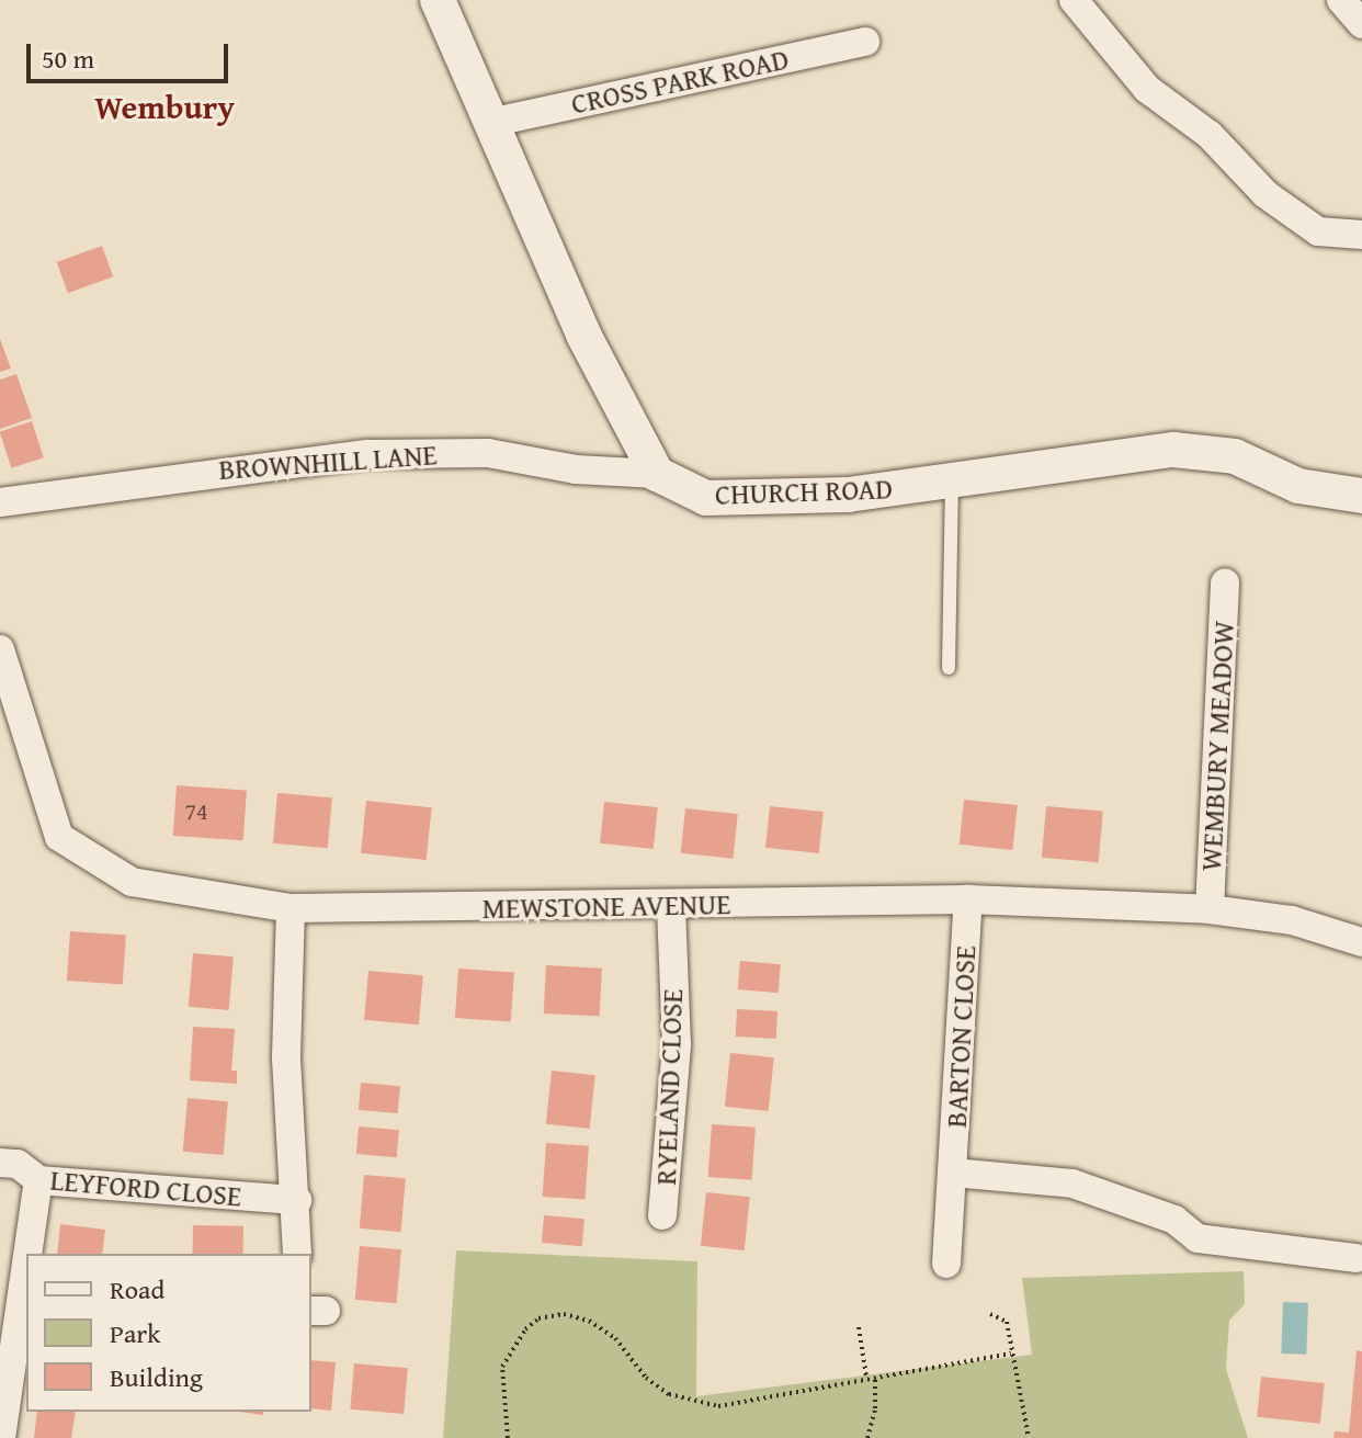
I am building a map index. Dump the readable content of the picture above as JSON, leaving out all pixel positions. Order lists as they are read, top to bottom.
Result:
{
  "streets": {
    "street": [
      "CROSS PARK ROAD",
      "BROWNHILL LANE",
      "CHURCH ROAD",
      "WEMBURY MEADOW",
      "MEWSTONE AVENUE",
      "BARTON CLOSE",
      "RYELAND CLOSE",
      "LEYFORD CLOSE"
    ]
  },
  "crossings": [
    ["BROWNHILL LANE", "CHURCH ROAD"],
    ["WEMBURY MEADOW", "MEWSTONE AVENUE"],
    ["MEWSTONE AVENUE", "BARTON CLOSE"],
    ["MEWSTONE AVENUE", "RYELAND CLOSE"]
  ],
  "districts": ["Wembury"],
  "house_numbers": ["74"],
  "legend": ["Road", "Park", "Building"],
  "scale_bar": "50 m"
}
